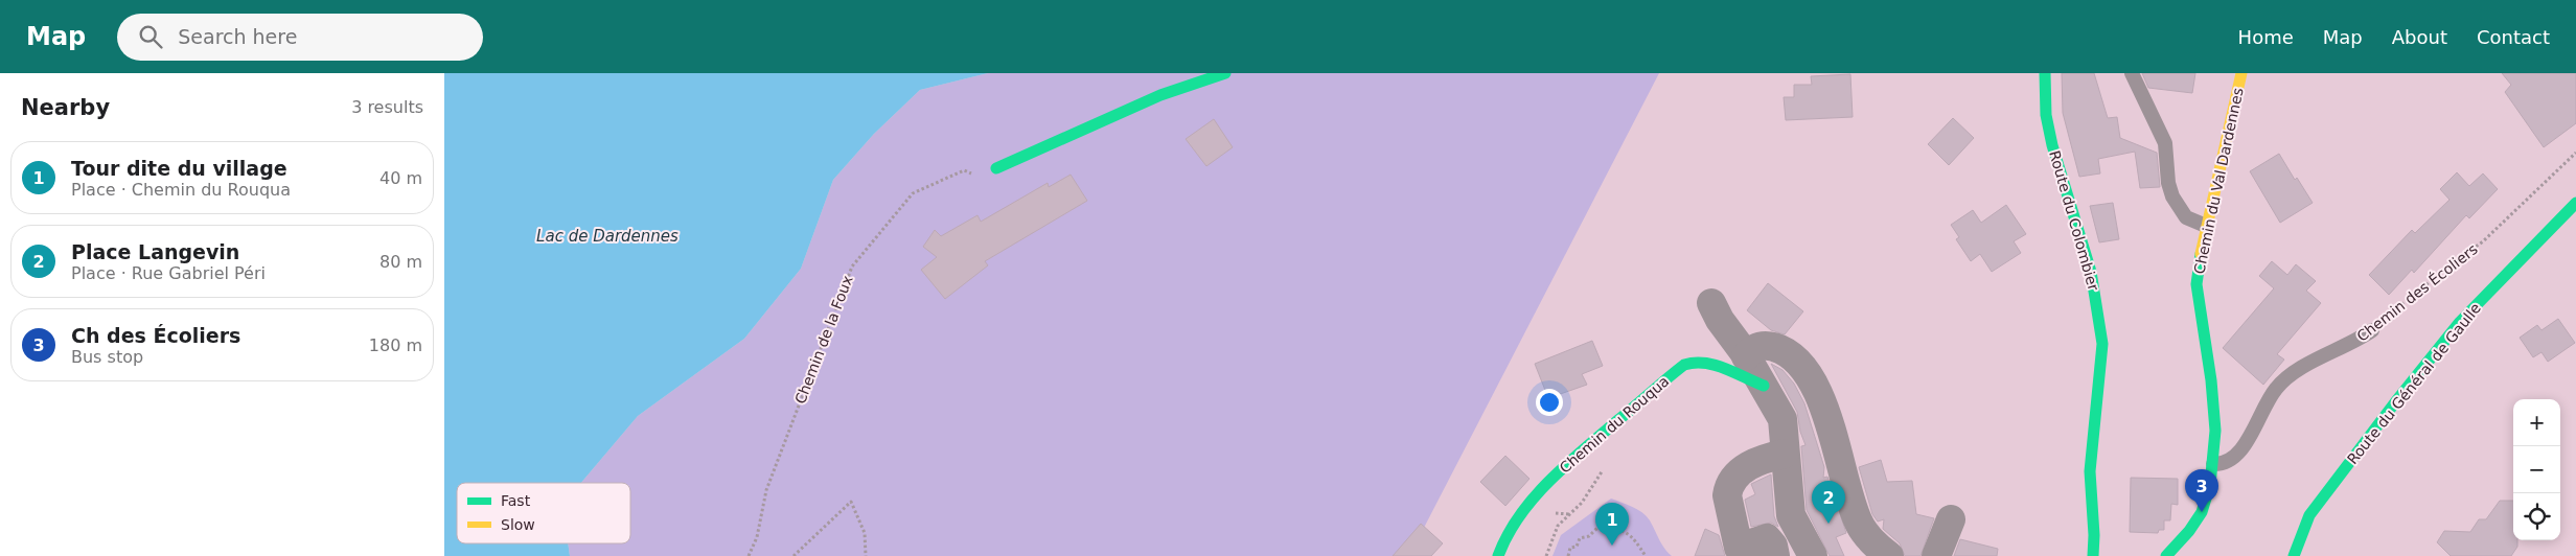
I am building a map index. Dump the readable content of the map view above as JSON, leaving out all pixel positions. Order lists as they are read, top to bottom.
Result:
{
  "streets": {
    "street": [
      "Chemin du Val Dardennes",
      "Route du Colombier",
      "Route du Général de Gaulle",
      "Chemin du Rouqua"
    ],
    "lane": ["Chemin des Écoliers"],
    "path": ["Chemin de la Foux"]
  },
  "crossings": [
    ["Chemin du Val Dardennes", "Chemin des Écoliers"]
  ],
  "water": ["Lac de Dardennes"],
  "legend": ["Fast", "Slow"],
  "page": {
    "header": "Map",
    "search": "Search here",
    "nav": [
      "Home",
      "Map",
      "About",
      "Contact"
    ],
    "heading": ["Nearby", "3 results"],
    "list": [
      {
        "mark": "1",
        "name": "Tour dite du village",
        "note": "Place · Chemin du Rouqua",
        "value": "40 m"
      },
      {
        "mark": "2",
        "name": "Place Langevin",
        "note": "Place · Rue Gabriel Péri",
        "value": "80 m"
      },
      {
        "mark": "3",
        "name": "Ch des Écoliers",
        "note": "Bus stop",
        "value": "180 m"
      }
    ],
    "map_buttons": ["+", "−"],
    "pins": ["3", "2", "1"]
  }
}
